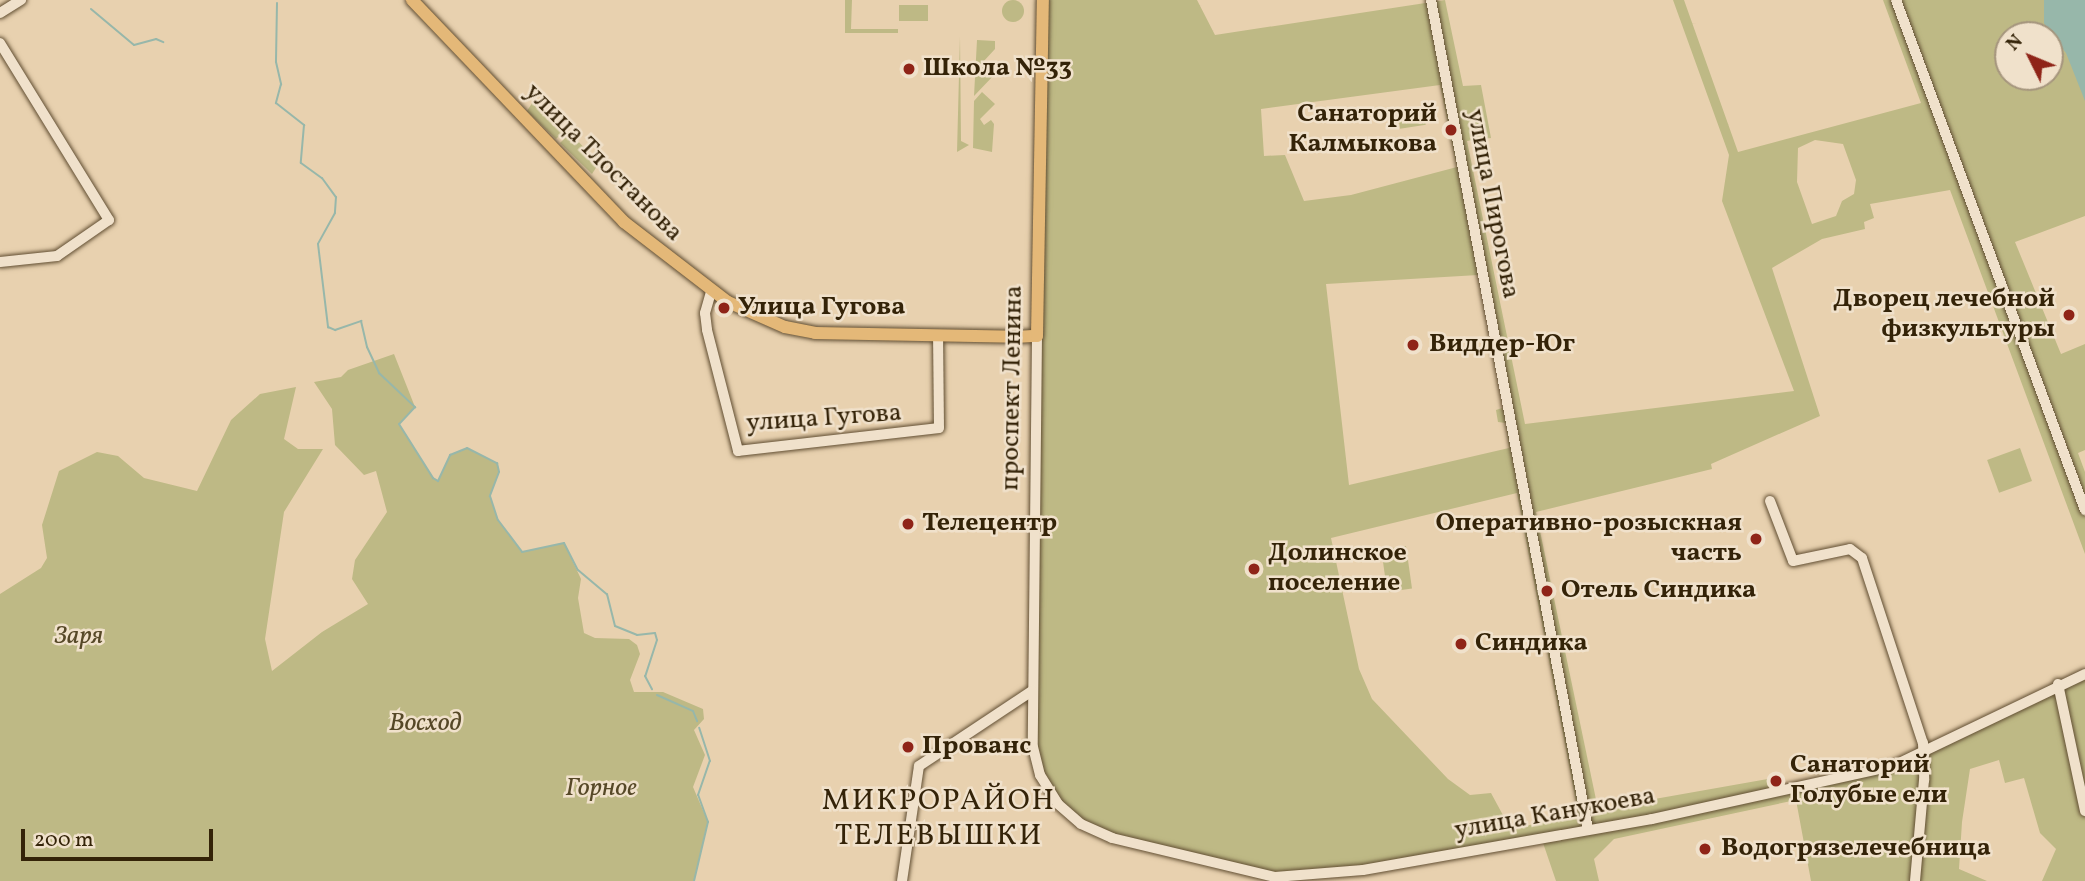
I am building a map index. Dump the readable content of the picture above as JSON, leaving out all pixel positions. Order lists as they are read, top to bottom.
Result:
{
  "streets": {
    "main road": ["улица Тлостанова", "проспект Ленина"],
    "street": ["улица Пирогова", "улица Гугова", "улица Канукоева"]
  },
  "crossings": [
    ["улица Тлостанова", "проспект Ленина"],
    ["улица Тлостанова", "улица Гугова"],
    ["улица Пирогова", "улица Канукоева"],
    ["проспект Ленина", "улица Канукоева"]
  ],
  "districts": ["МИКРОРАЙОН ТЕЛЕВЫШКИ"],
  "parks": ["Заря", "Восход", "Горное"],
  "places": [
    "Школа №33",
    "Санаторий Калмыкова",
    "Улица Гугова",
    "Дворец лечебной физкультуры",
    "Виддер-Юг",
    "Телецентр",
    "Оперативно-розыскная часть",
    "Долинское поселение",
    "Отель Синдика",
    "Синдика",
    "Прованс",
    "Санаторий Голубые ели",
    "Водогрязелечебница"
  ],
  "scale_bar": "200 m",
  "north": "top left"
}
